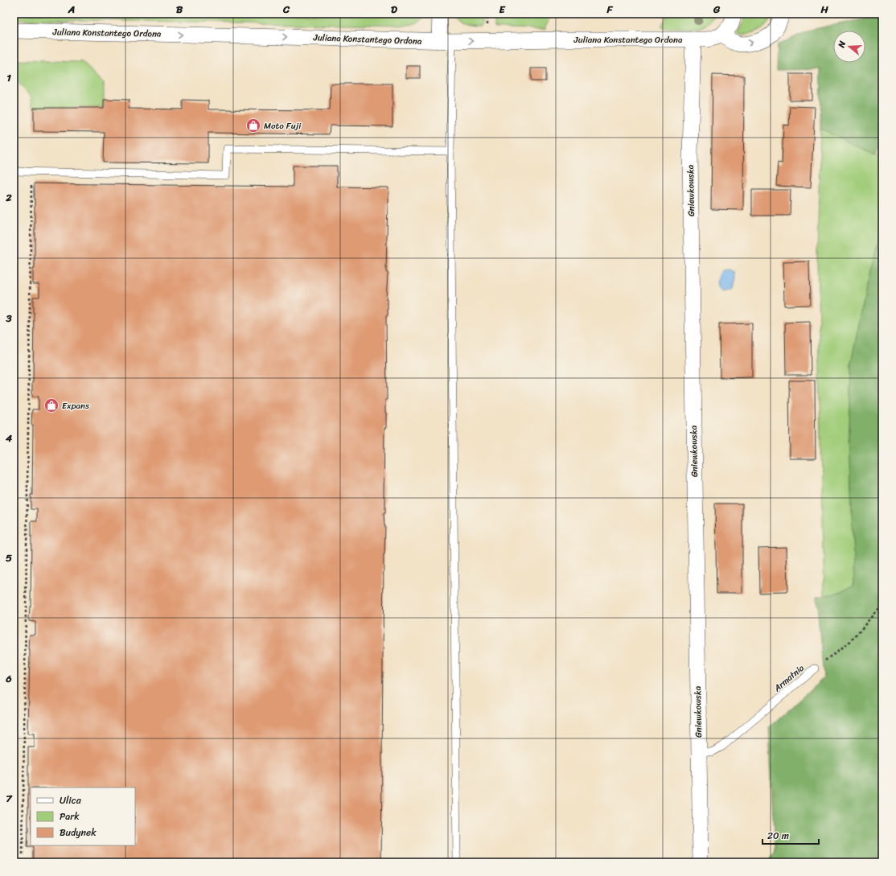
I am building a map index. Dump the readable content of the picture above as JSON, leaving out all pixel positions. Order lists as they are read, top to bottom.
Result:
{
  "streets": {
    "street": ["Juliana Konstantego Ordona", "Gniewkowska"],
    "lane": ["Armatnia"]
  },
  "crossings": [
    ["Juliana Konstantego Ordona", "Gniewkowska"],
    ["Gniewkowska", "Armatnia"]
  ],
  "one_way": ["Juliana Konstantego Ordona"],
  "places": {
    "shop": ["Moto Fuji", "Expans"]
  },
  "legend": ["Ulica", "Park", "Budynek"],
  "scale_bar": "20 m",
  "north": "left",
  "grid": {
    "columns": [
      "A",
      "B",
      "C",
      "D",
      "E",
      "F",
      "G",
      "H"
    ],
    "rows": [
      "1",
      "2",
      "3",
      "4",
      "5",
      "6",
      "7"
    ]
  }
}
